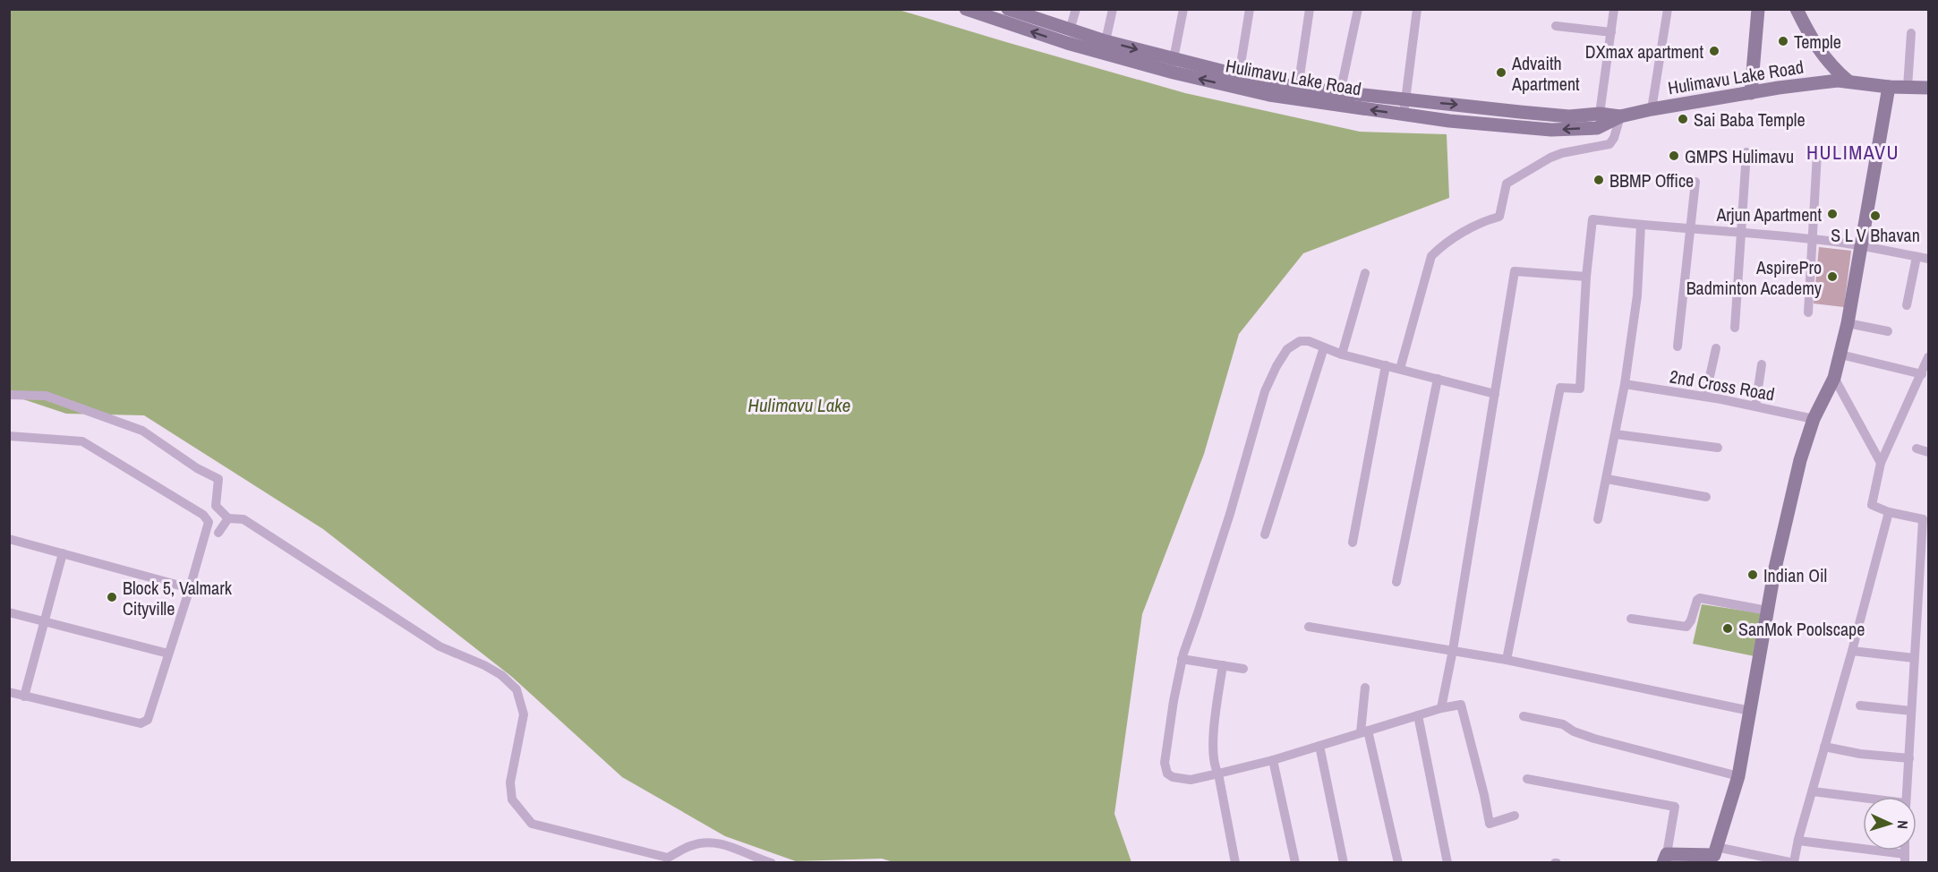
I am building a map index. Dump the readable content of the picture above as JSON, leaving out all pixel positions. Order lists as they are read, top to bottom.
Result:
{
  "streets": {
    "main road": ["Hulimavu Lake Road"],
    "street": ["2nd Cross Road"]
  },
  "districts": ["HULIMAVU"],
  "water": ["Hulimavu Lake"],
  "places": [
    "Temple",
    "DXmax apartment",
    "Advaith Apartment",
    "Sai Baba Temple",
    "GMPS Hulimavu",
    "BBMP Office",
    "Arjun Apartment",
    "S L V Bhavan",
    "AspirePro Badminton Academy",
    "Indian Oil",
    "Block 5, Valmark Cityville",
    "SanMok Poolscape"
  ],
  "north": "right"
}
